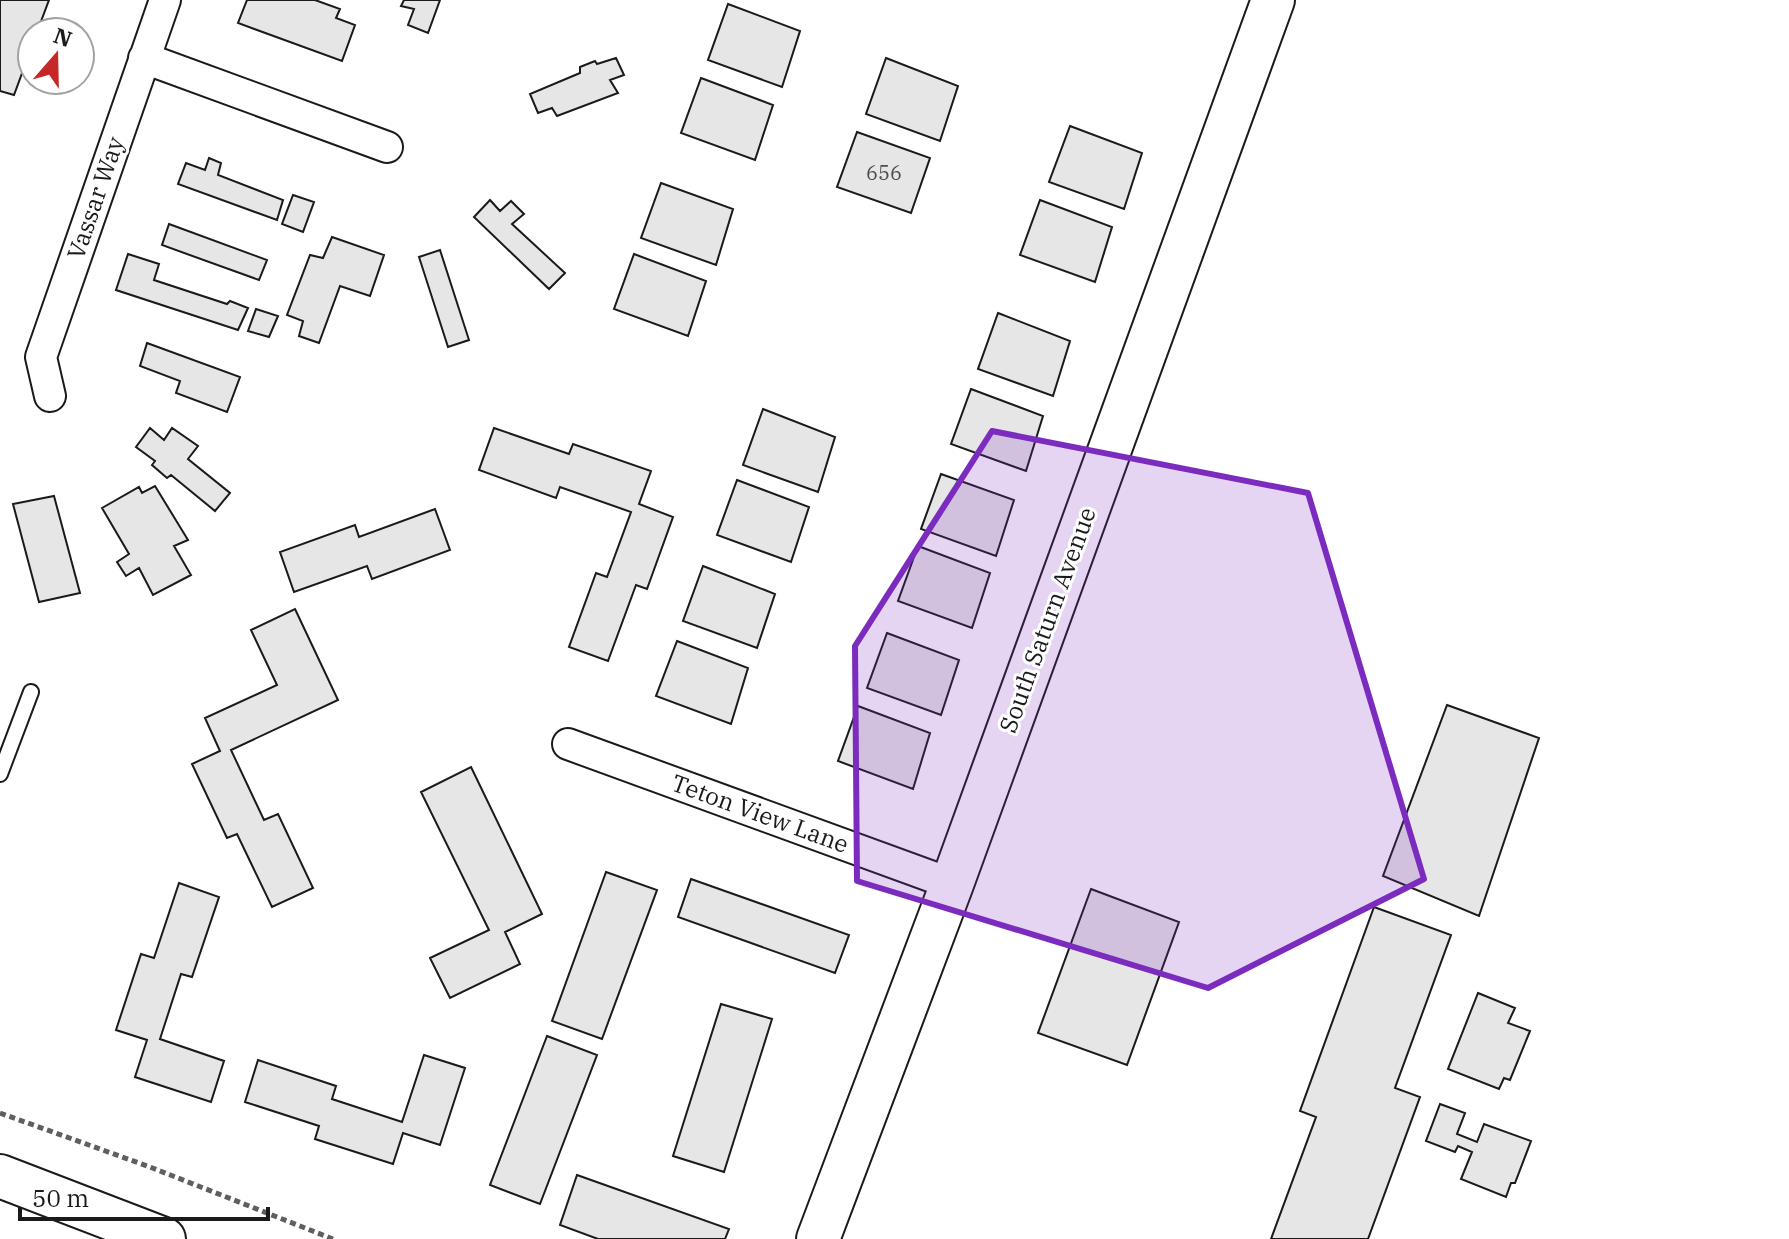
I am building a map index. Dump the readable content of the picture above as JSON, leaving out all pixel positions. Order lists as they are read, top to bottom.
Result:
{
  "streets": {
    "street": ["Vassar Way", "South Saturn Avenue", "Teton View Lane"]
  },
  "crossings": [
    ["South Saturn Avenue", "Teton View Lane"]
  ],
  "house_numbers": ["656"],
  "scale_bar": "50 m",
  "north": "top"
}
